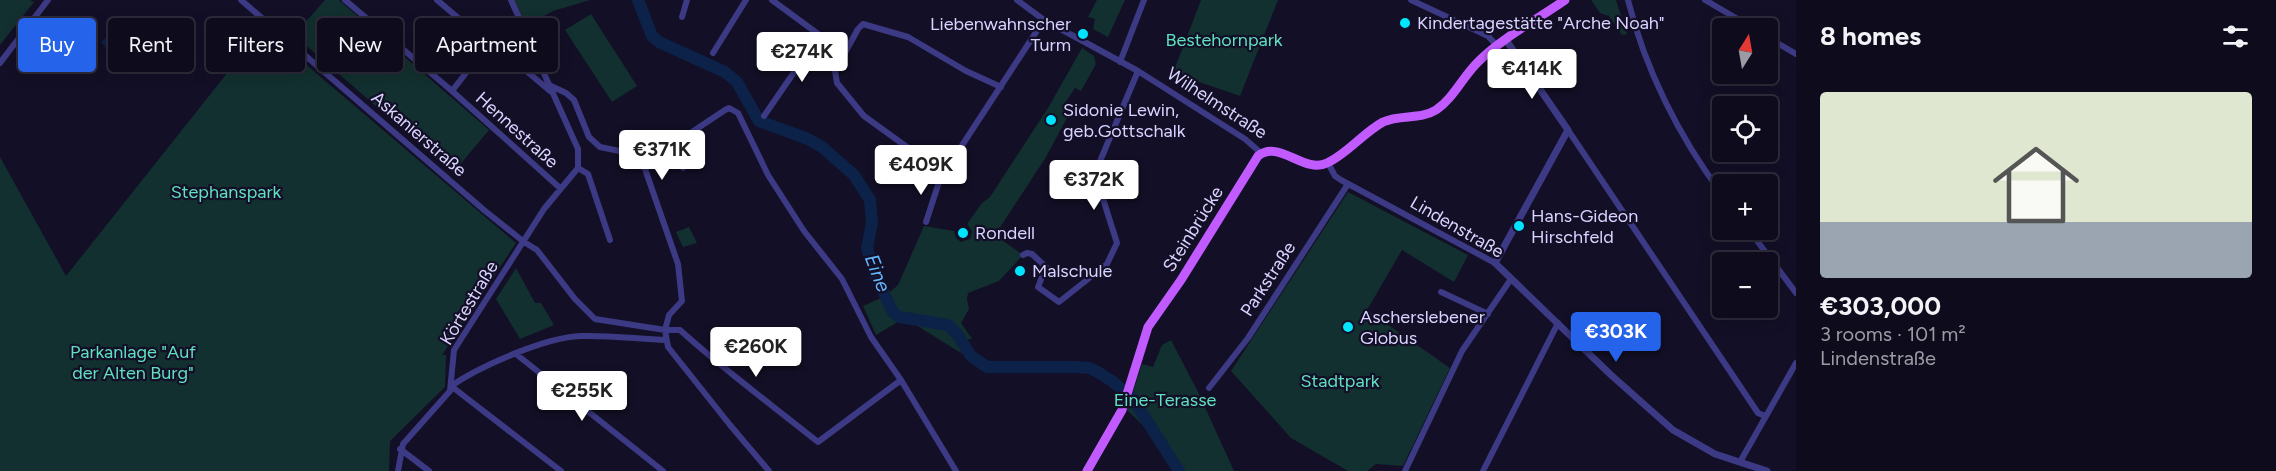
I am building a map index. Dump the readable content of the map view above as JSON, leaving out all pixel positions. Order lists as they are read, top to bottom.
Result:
{
  "streets": {
    "main road": ["Wilhelmstraße", "Steinbrücke"],
    "street": [
      "Hennestraße",
      "Askanierstraße",
      "Lindenstraße",
      "Parkstraße",
      "Körtestraße"
    ]
  },
  "crossings": [
    ["Wilhelmstraße", "Lindenstraße"],
    ["Wilhelmstraße", "Steinbrücke"],
    ["Hennestraße", "Körtestraße"],
    ["Askanierstraße", "Körtestraße"],
    ["Lindenstraße", "Parkstraße"]
  ],
  "water": ["Eine"],
  "parks": [
    "Bestehornpark",
    "Stephanspark",
    "Parkanlage \"Auf der Alten Burg\"",
    "Stadtpark",
    "Eine-Terasse"
  ],
  "places": [
    "Kindertagestätte \"Arche Noah\"",
    "Liebenwahnscher Turm",
    "Sidonie Lewin, geb.Gottschalk",
    "Hans-Gideon Hirschfeld",
    "Rondell",
    "Malschule",
    "Ascherslebener Globus"
  ],
  "north": "top",
  "page": {
    "heading": "8 homes",
    "map_buttons": ["+", "−"],
    "chip": [
      "Buy",
      "Rent",
      "Filters",
      "New",
      "Apartment"
    ],
    "price": [
      "€274K",
      "€414K",
      "€371K",
      "€409K",
      "€372K",
      "€303K",
      "€260K",
      "€255K"
    ],
    "list": [
      {
        "name": "€303,000",
        "note": "3 rooms · 101 m² · Lindenstraße"
      }
    ]
  }
}
